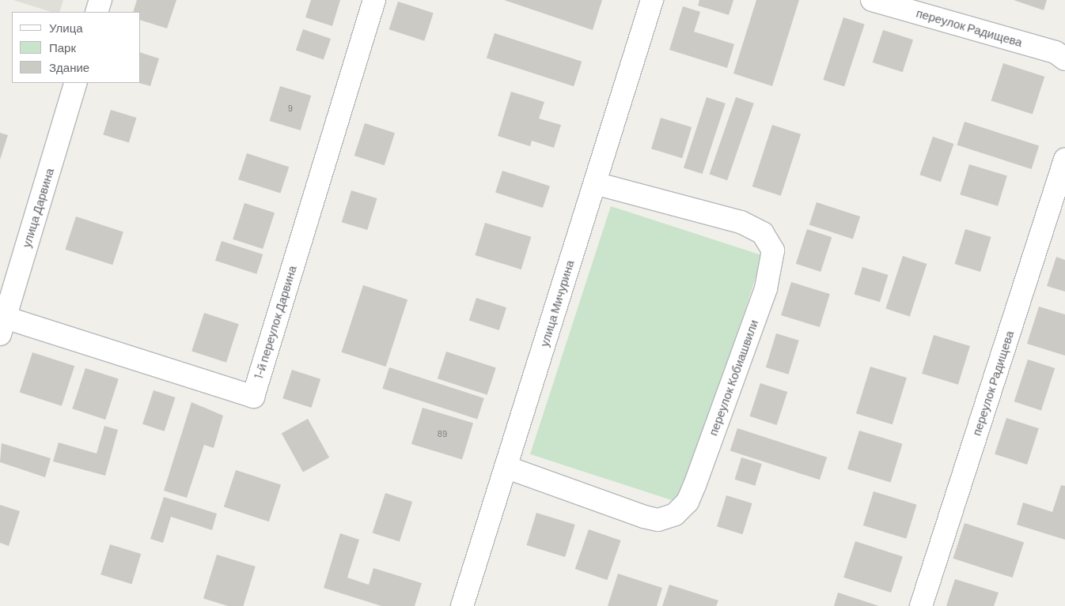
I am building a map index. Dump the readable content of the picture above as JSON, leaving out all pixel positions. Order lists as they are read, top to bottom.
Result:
{
  "streets": {
    "street": [
      "переулок Радищева",
      "улица Дарвина",
      "улица Мичурина",
      "1-й переулок Дарвина",
      "переулок Кобиашвили"
    ]
  },
  "crossings": [
    ["улица Дарвина", "1-й переулок Дарвина"],
    ["улица Мичурина", "переулок Кобиашвили"]
  ],
  "house_numbers": ["9", "89"],
  "legend": ["Улица", "Парк", "Здание"]
}
